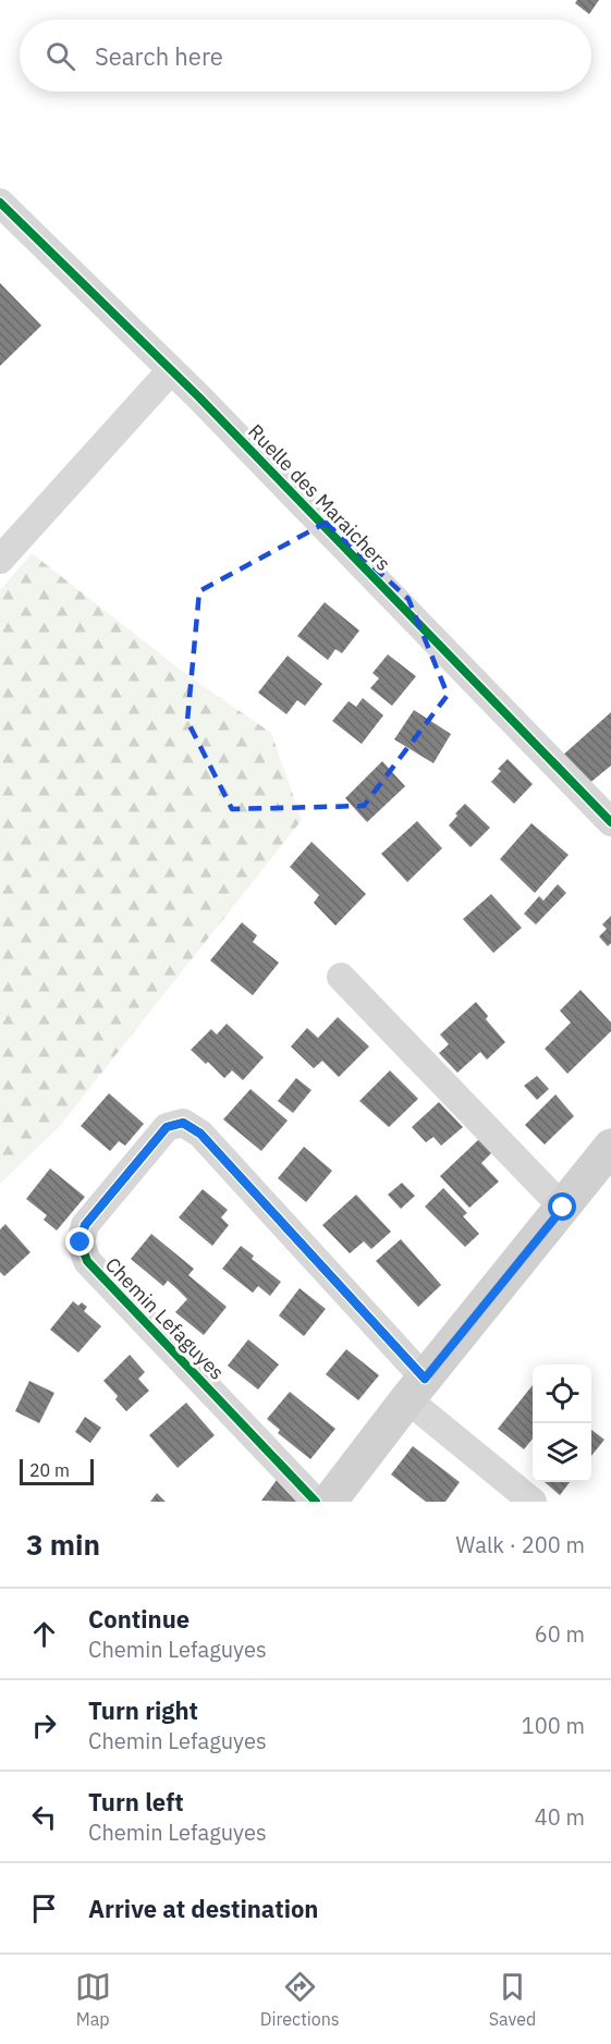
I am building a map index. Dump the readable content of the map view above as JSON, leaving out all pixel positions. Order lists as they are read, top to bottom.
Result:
{
  "streets": {
    "street": ["Ruelle des Maraichers", "Chemin Lefaguyes"]
  },
  "scale_bar": "20 m",
  "page": {
    "search": "Search here",
    "scale": "20 m",
    "heading": ["3 min", "Walk · 200 m"],
    "list": [
      ["Continue", "Chemin Lefaguyes", "60 m"],
      ["Turn right", "Chemin Lefaguyes", "100 m"],
      ["Turn left", "Chemin Lefaguyes", "40 m"],
      "Arrive at destination"
    ],
    "nav": ["Map", "Directions", "Saved"]
  }
}
